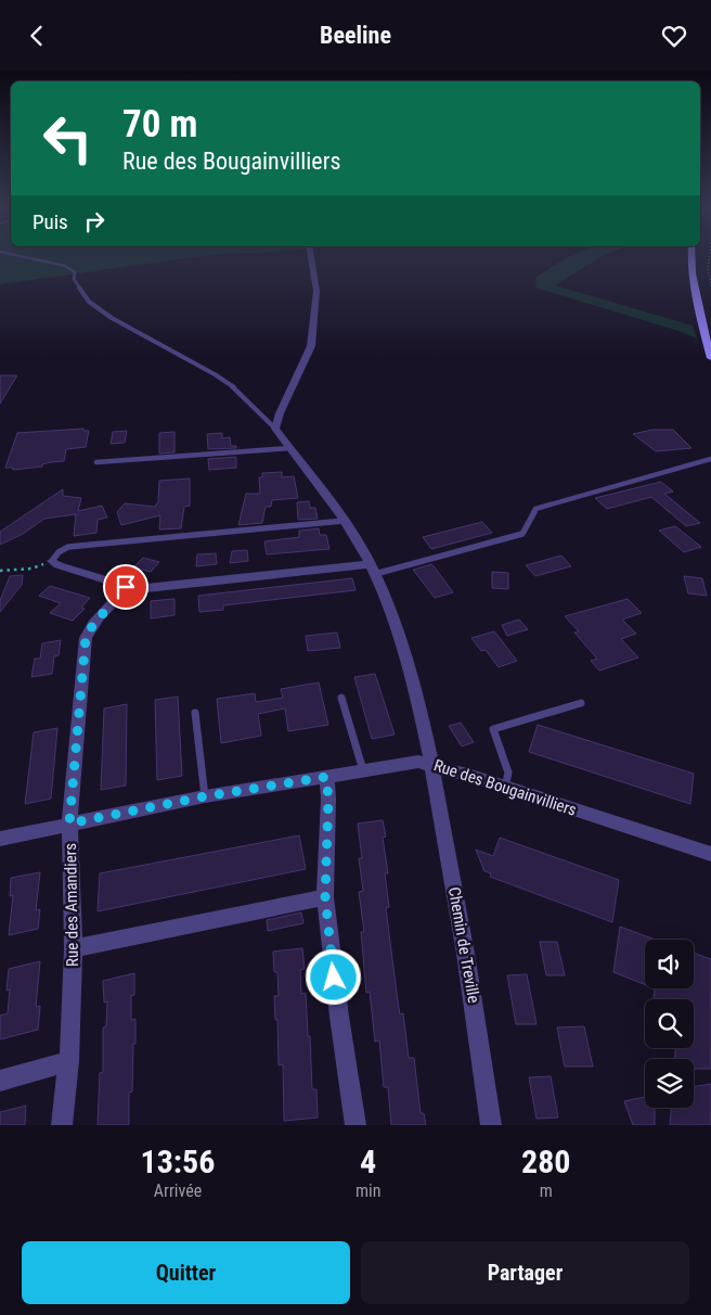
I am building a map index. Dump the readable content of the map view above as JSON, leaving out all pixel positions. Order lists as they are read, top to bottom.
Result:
{
  "streets": {
    "street": ["Rue des Bougainvilliers", "Rue des Amandiers", "Chemin de Treville"]
  },
  "crossings": [
    ["Rue des Bougainvilliers", "Rue des Amandiers"],
    ["Rue des Bougainvilliers", "Chemin de Treville"]
  ],
  "page": {
    "header": "Beeline",
    "turn": ["70 m", "Rue des Bougainvilliers"],
    "then": "Puis",
    "eta": [
      "13:56",
      "Arrivée",
      "4",
      "min",
      "280",
      "m"
    ],
    "buttons": ["Quitter", "Partager"]
  }
}
